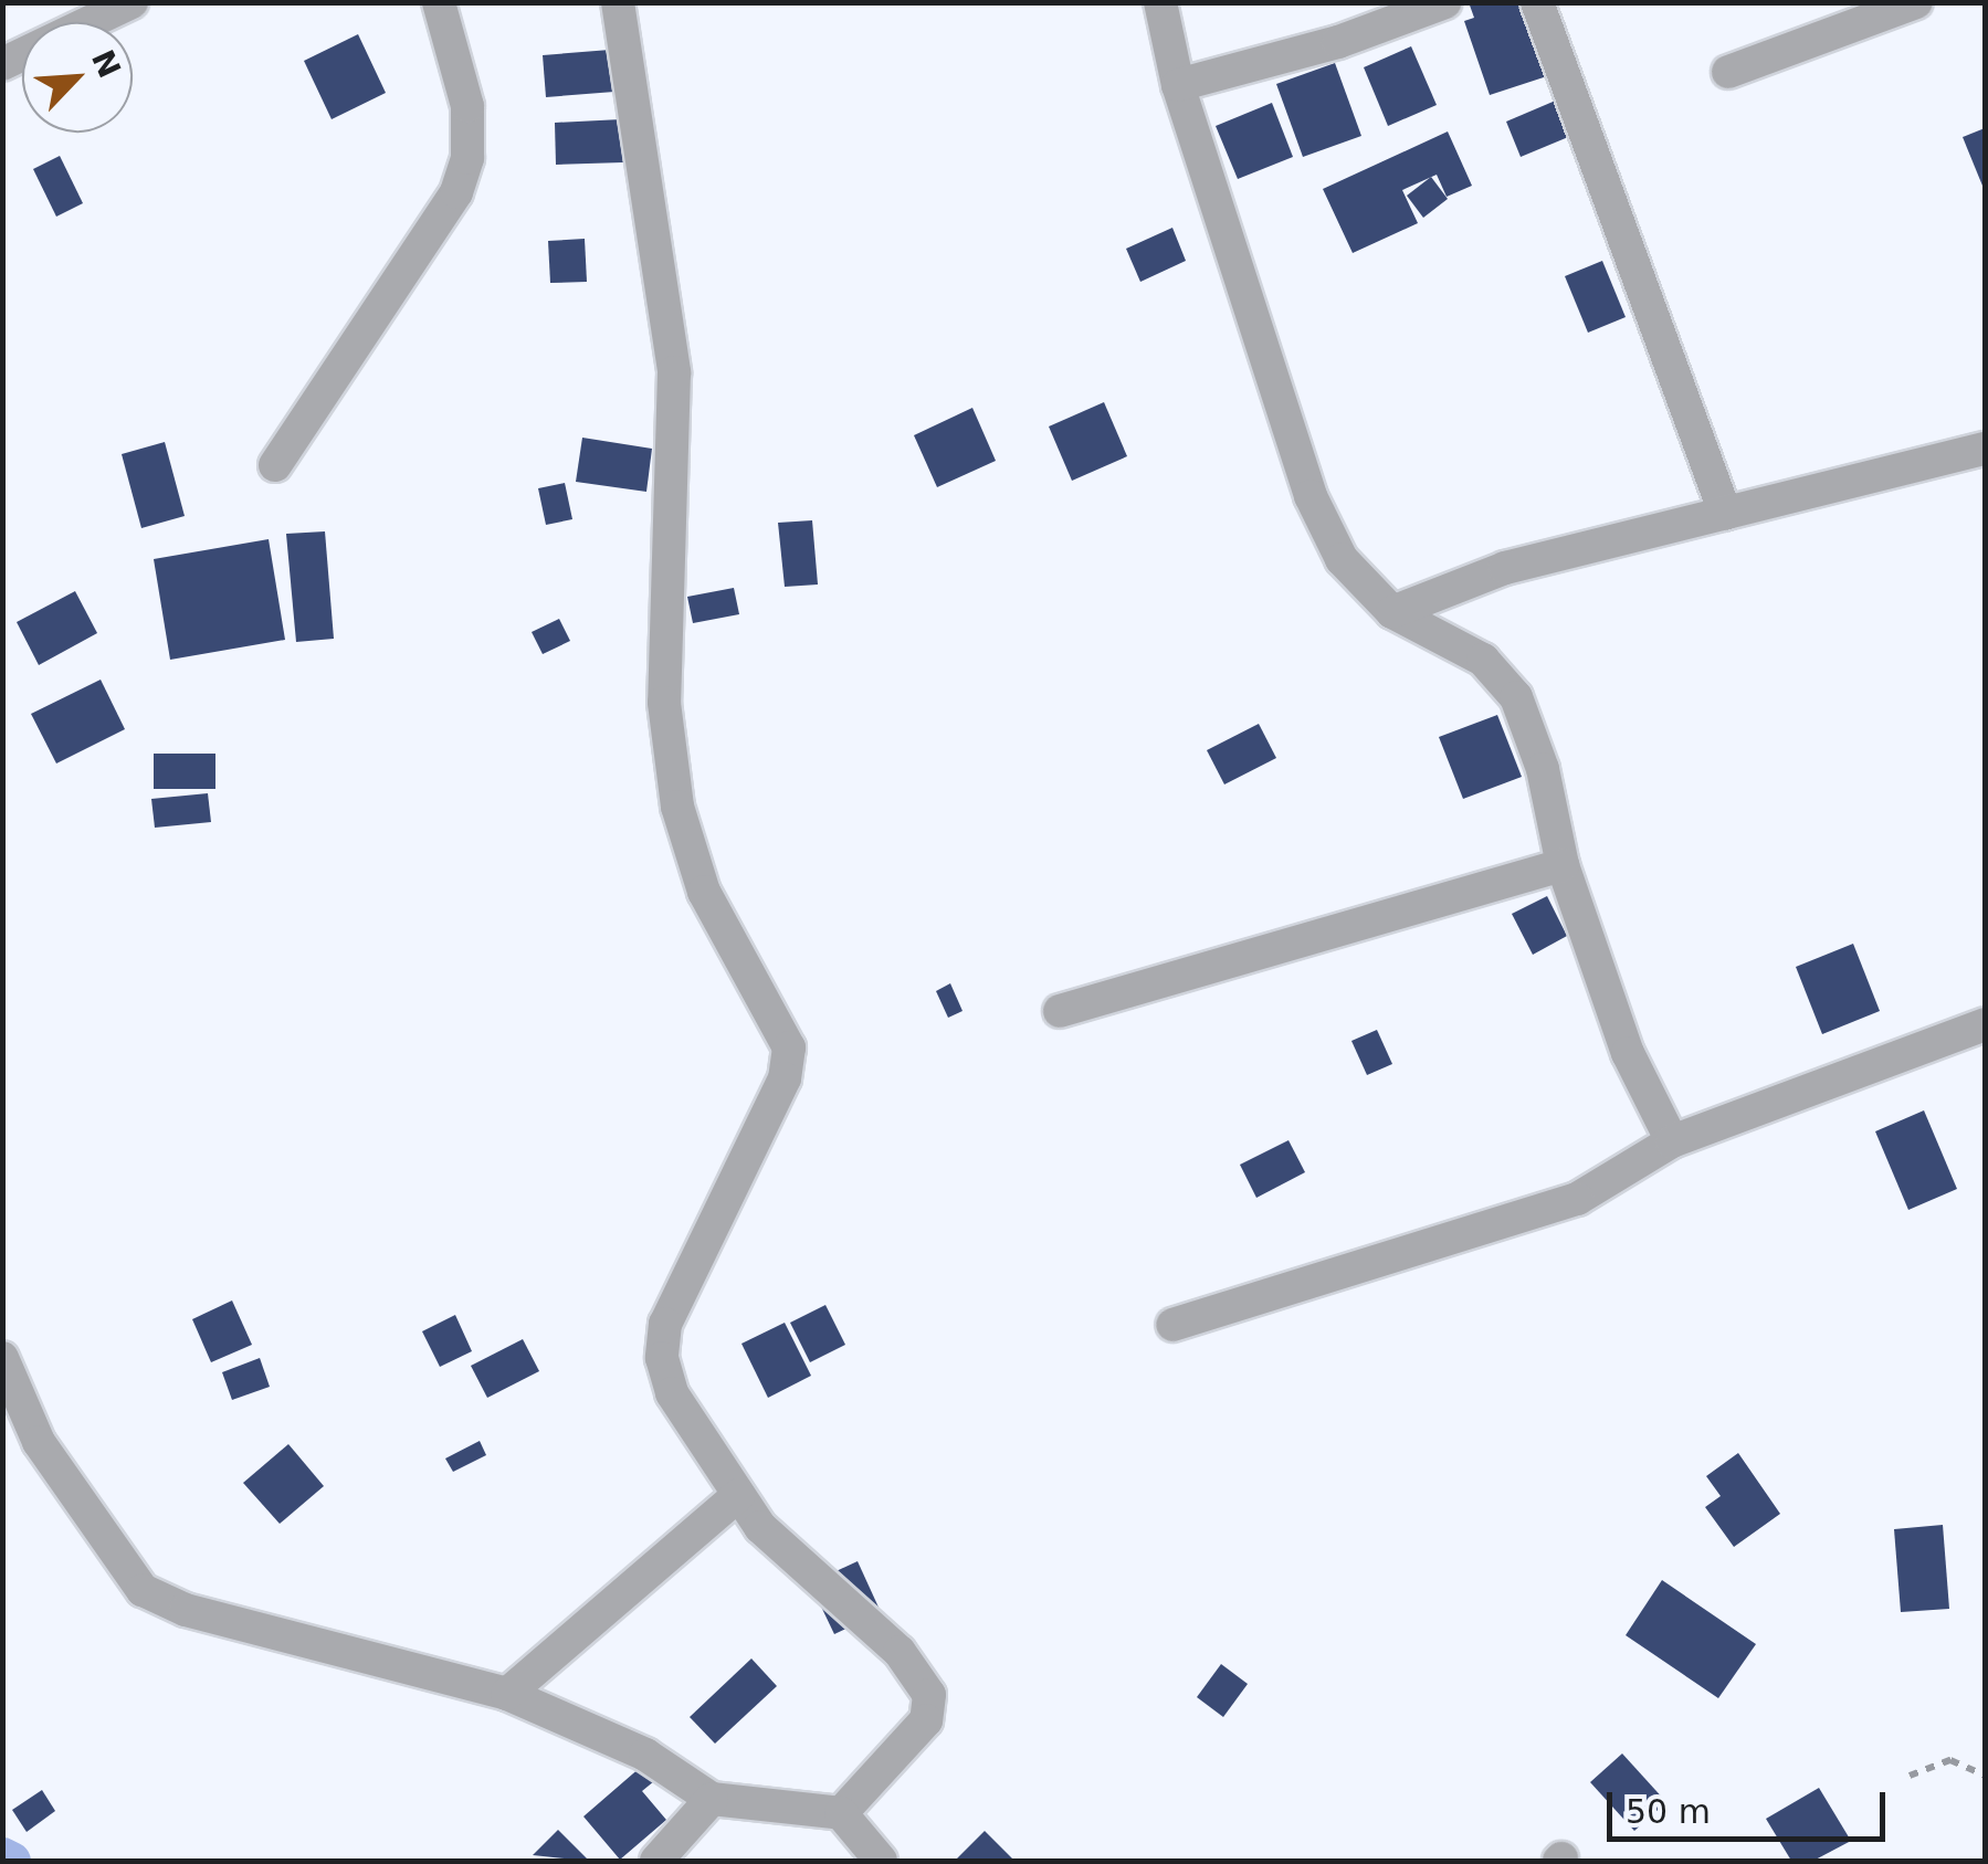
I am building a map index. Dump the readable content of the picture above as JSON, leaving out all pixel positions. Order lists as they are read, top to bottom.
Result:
{
  "scale_bar": "50 m",
  "north": "top right"
}
